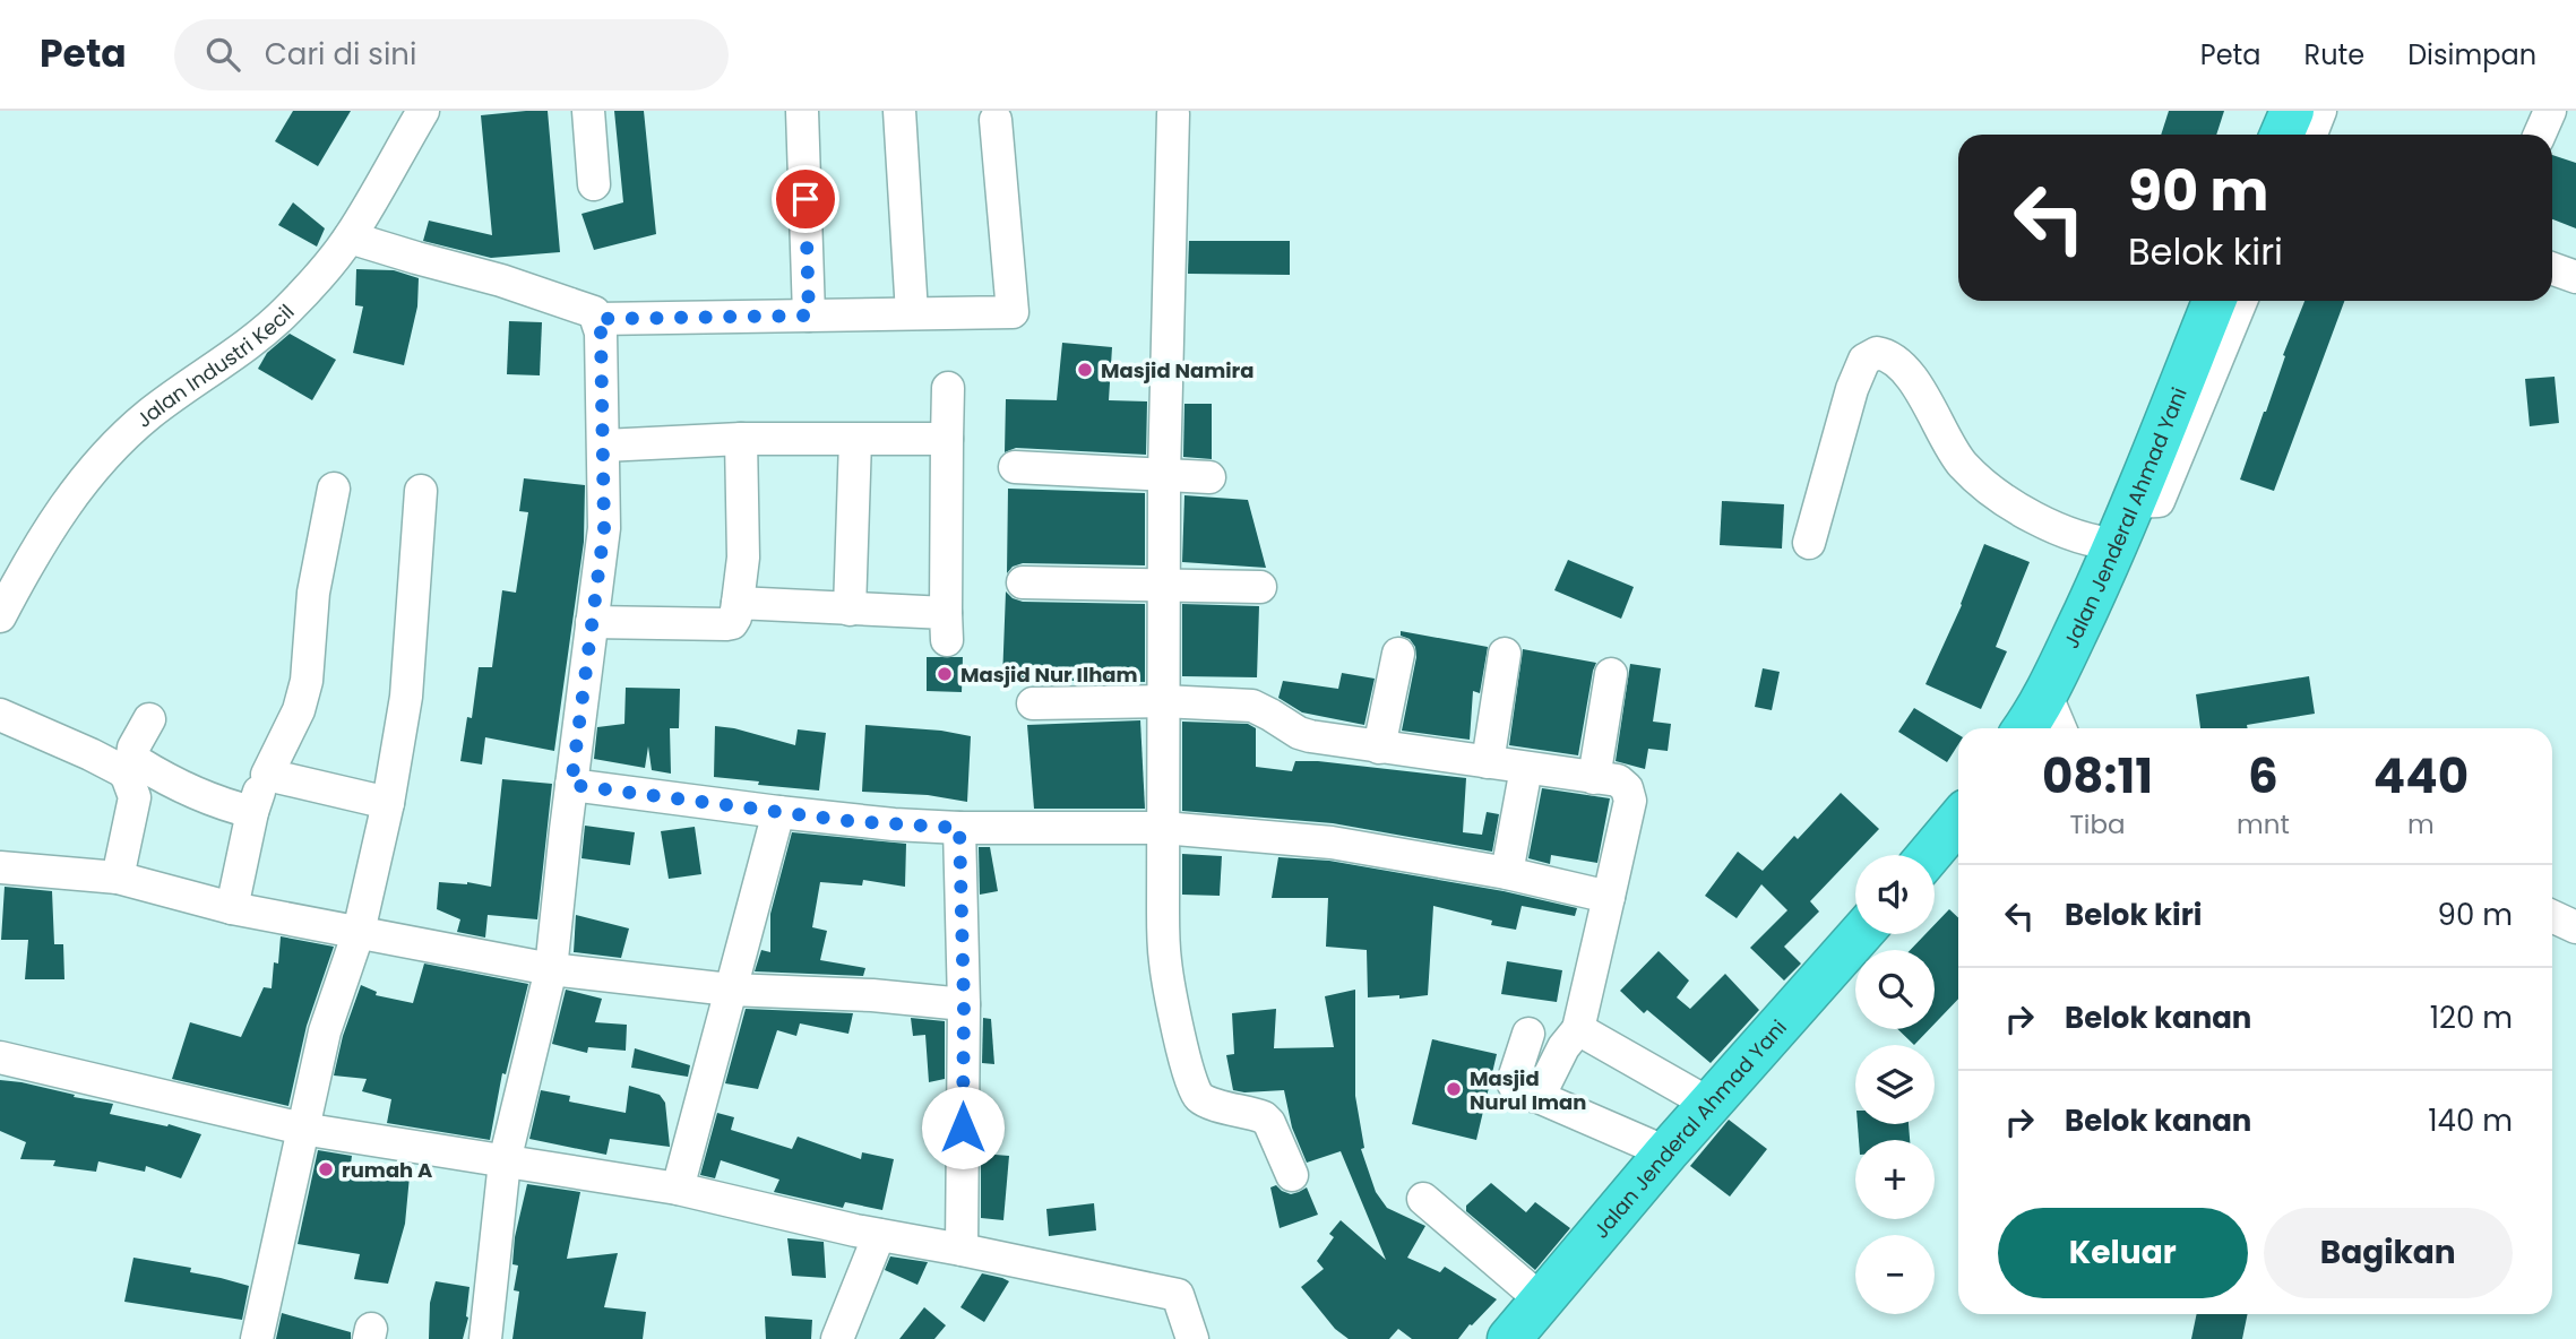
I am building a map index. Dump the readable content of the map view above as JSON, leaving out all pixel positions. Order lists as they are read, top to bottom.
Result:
{
  "streets": {
    "highway": ["Jalan Jenderal Ahmad Yani"],
    "street": ["Jalan Industri Kecil"]
  },
  "places": [
    "Masjid Namira",
    "Masjid Nur Ilham",
    "Masjid Nurul Iman",
    "rumah A"
  ],
  "page": {
    "header": "Peta",
    "search": "Cari di sini",
    "nav": ["Peta", "Rute", "Disimpan"],
    "turn": ["90 m", "Belok kiri"],
    "eta": [
      "08:11",
      "Tiba",
      "6",
      "mnt",
      "440",
      "m"
    ],
    "map_buttons": ["+", "−"],
    "list": [
      {
        "name": "Belok kiri",
        "value": "90 m"
      },
      {
        "name": "Belok kanan",
        "value": "120 m"
      },
      {
        "name": "Belok kanan",
        "value": "140 m"
      }
    ],
    "buttons": ["Keluar", "Bagikan"]
  }
}
